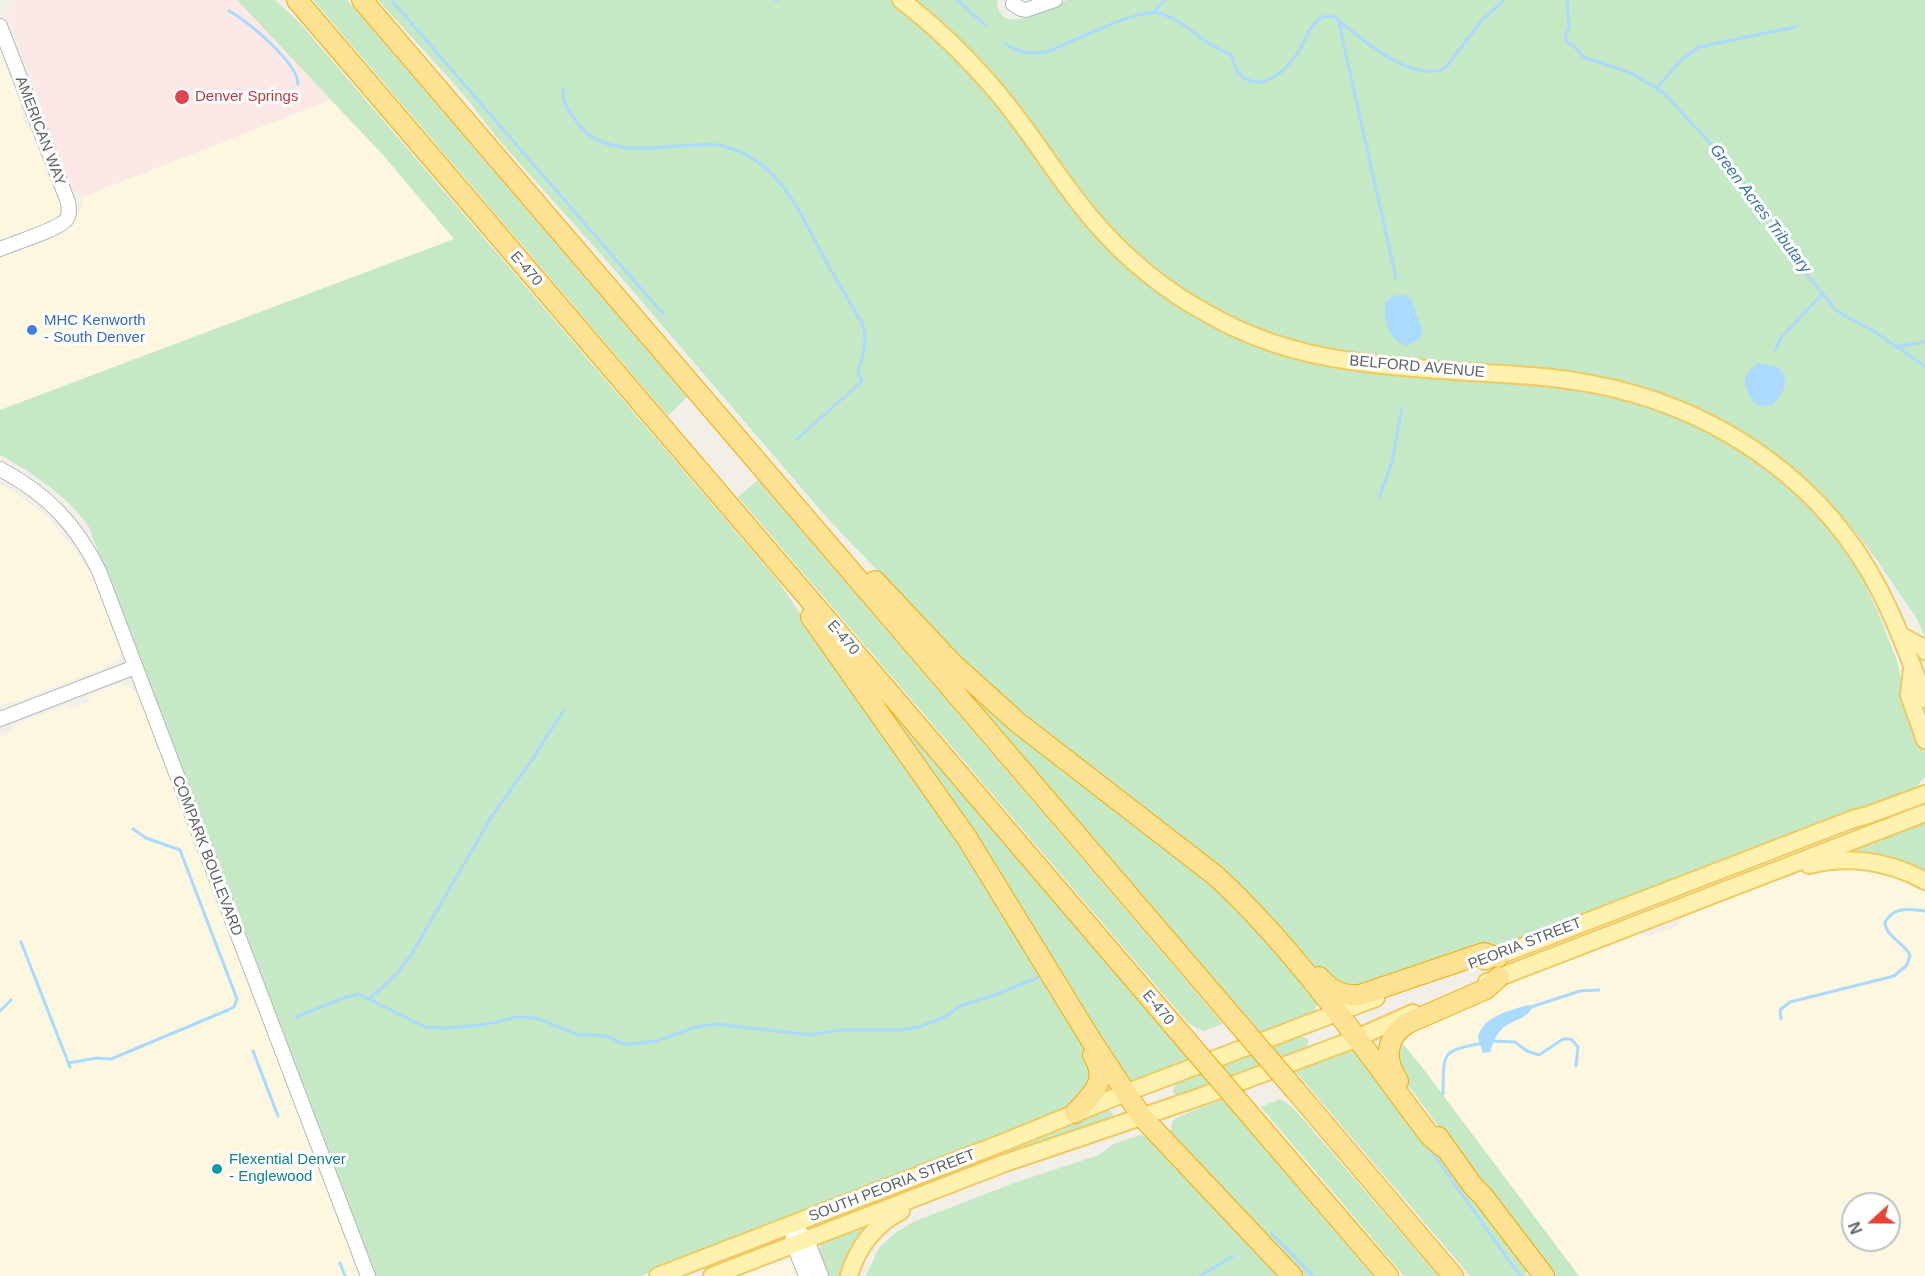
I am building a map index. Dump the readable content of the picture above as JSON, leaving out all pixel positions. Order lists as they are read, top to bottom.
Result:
{
  "streets": {
    "highway": ["E-470"],
    "main road": ["BELFORD AVENUE", "PEORIA STREET", "SOUTH PEORIA STREET"],
    "street": ["AMERICAN WAY", "COMPARK BOULEVARD"]
  },
  "crossings": [
    ["PEORIA STREET", "SOUTH PEORIA STREET"]
  ],
  "water": ["Green Acres Tributary"],
  "places": ["Denver Springs", "MHC Kenworth - South Denver", "Flexential Denver - Englewood"],
  "north": "left"
}
